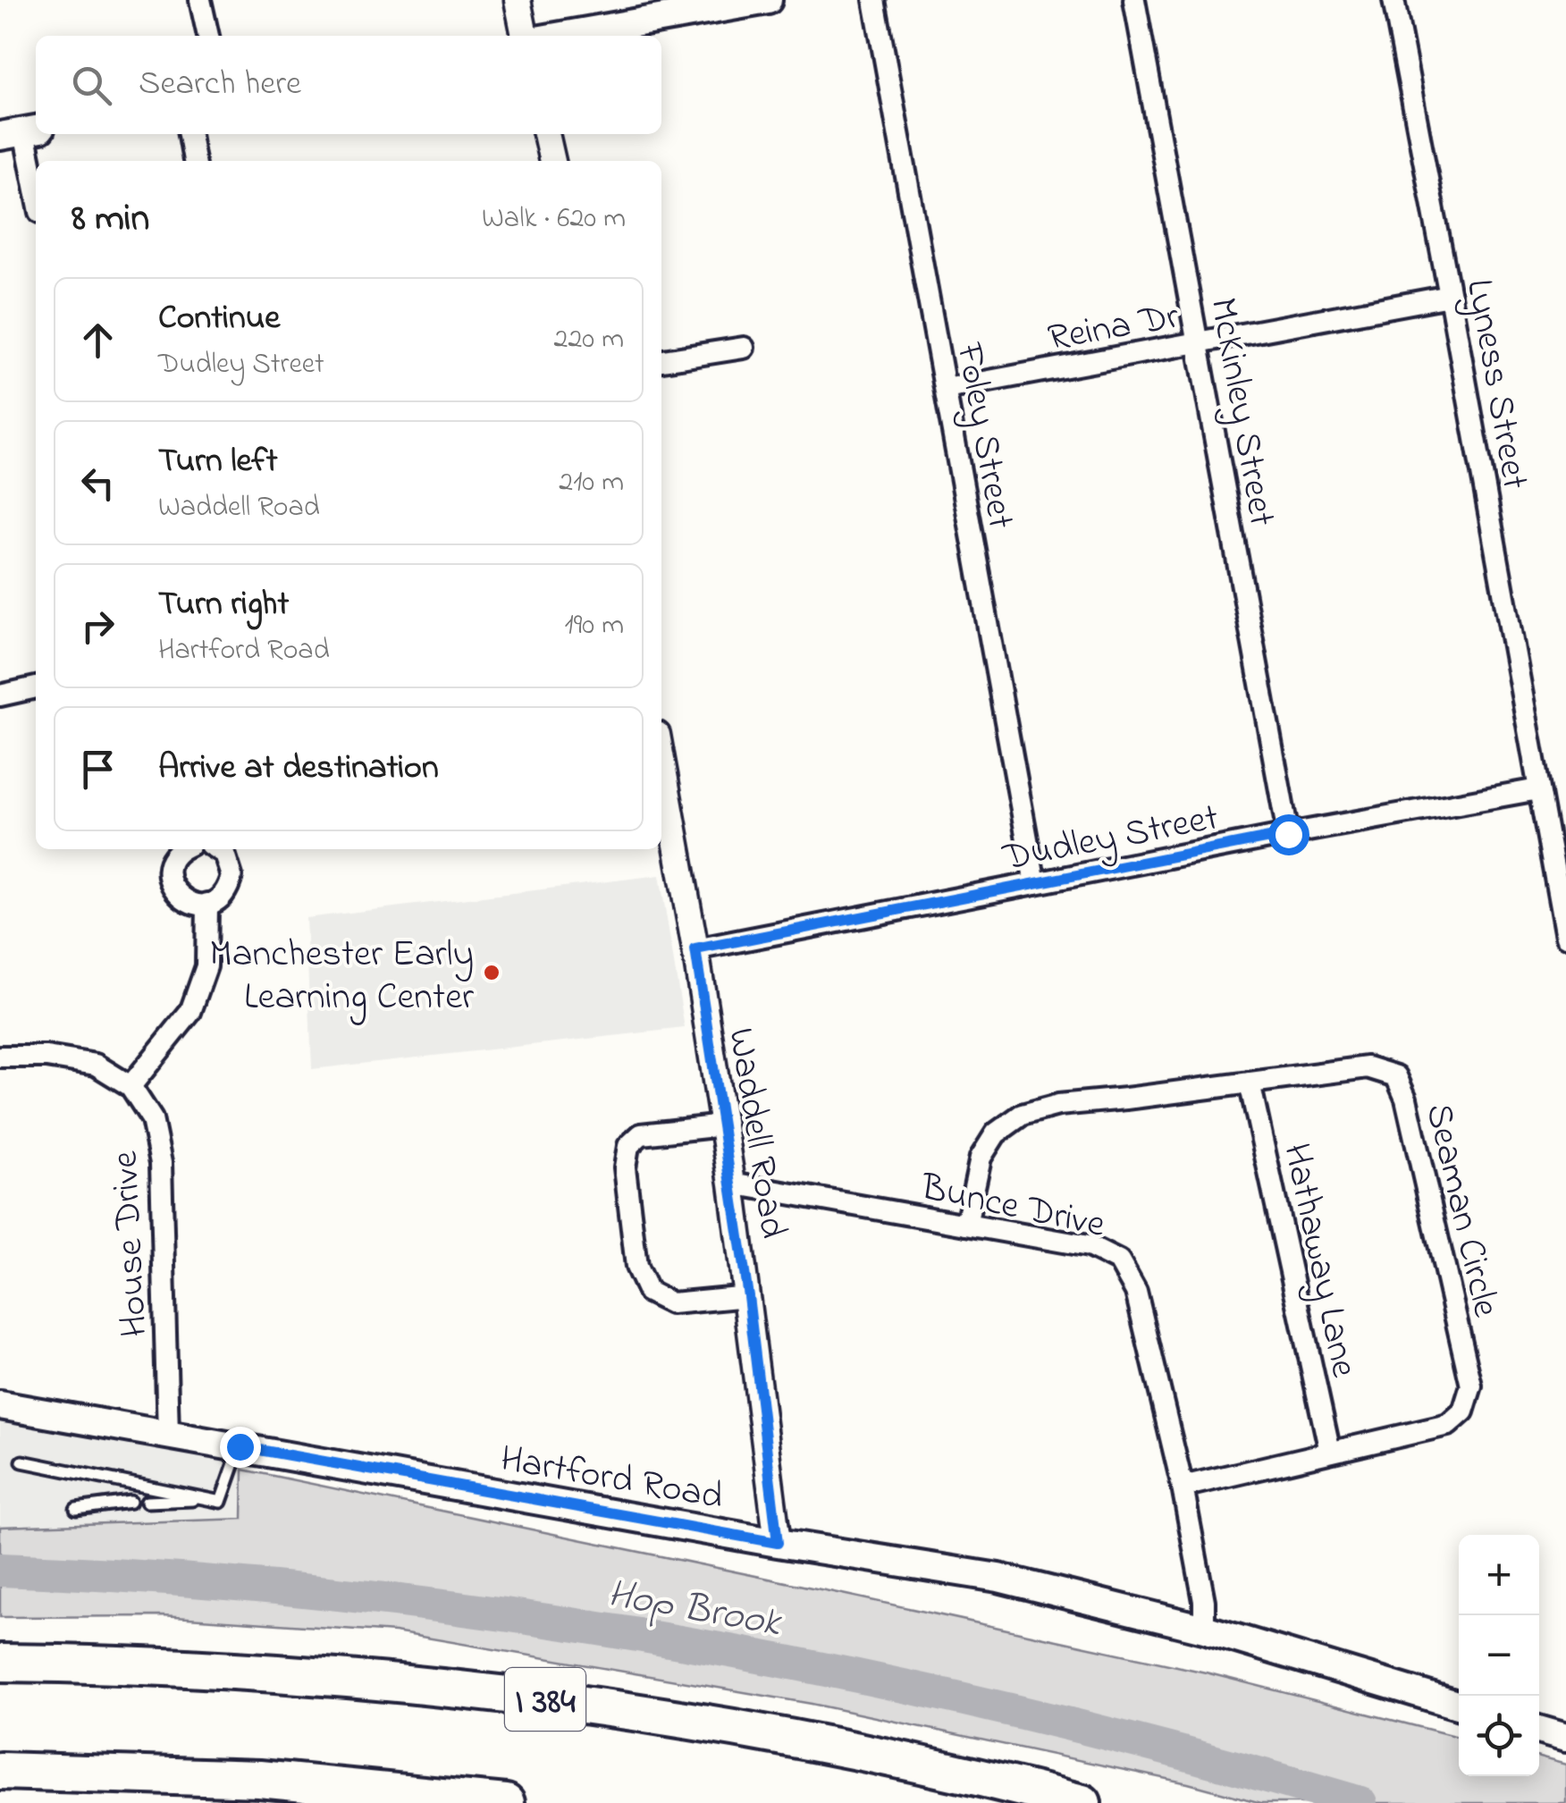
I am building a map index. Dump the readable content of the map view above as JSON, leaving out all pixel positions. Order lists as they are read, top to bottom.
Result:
{
  "streets": {
    "highway": ["I 384"],
    "main road": ["Hartford Road"],
    "street": [
      "Reina Dr",
      "Lyness Street",
      "McKinley Street",
      "Foley Street",
      "Dudley Street",
      "Waddell Road",
      "Bunce Drive",
      "Seaman Circle",
      "House Drive",
      "Hathaway Lane"
    ]
  },
  "crossings": [
    ["Reina Dr", "Lyness Street"],
    ["Reina Dr", "McKinley Street"],
    ["Reina Dr", "Foley Street"],
    ["Lyness Street", "Dudley Street"],
    ["McKinley Street", "Dudley Street"],
    ["Foley Street", "Dudley Street"],
    ["Dudley Street", "Waddell Road"],
    ["Waddell Road", "Bunce Drive"],
    ["Waddell Road", "Hartford Road"],
    ["Bunce Drive", "Seaman Circle"],
    ["Bunce Drive", "Hartford Road"],
    ["Seaman Circle", "Hathaway Lane"],
    ["House Drive", "Hartford Road"]
  ],
  "water": ["Hop Brook"],
  "places": ["Manchester Early Learning Center"],
  "page": {
    "search": "Search here",
    "heading": ["8 min", "Walk · 620 m"],
    "list": [
      ["Continue", "Dudley Street", "220 m"],
      ["Turn left", "Waddell Road", "210 m"],
      ["Turn right", "Hartford Road", "190 m"],
      "Arrive at destination"
    ],
    "map_buttons": ["+", "−"]
  }
}
